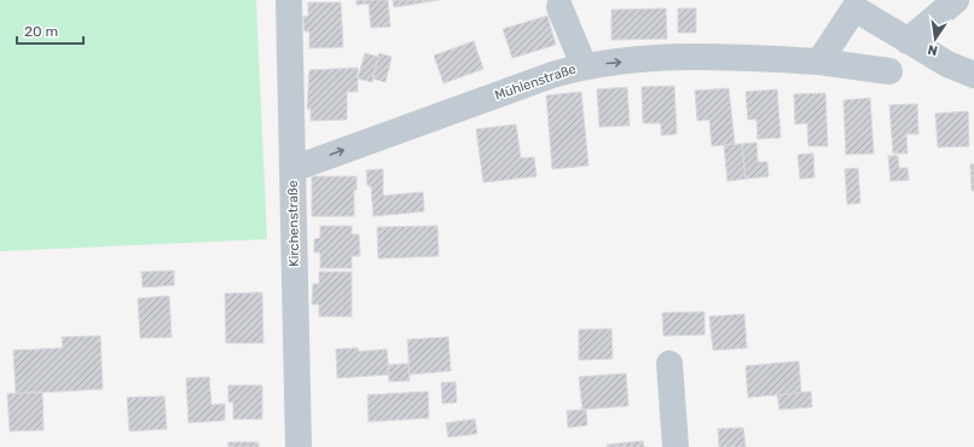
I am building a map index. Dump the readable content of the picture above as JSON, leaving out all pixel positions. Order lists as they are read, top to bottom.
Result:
{
  "streets": {
    "street": ["Mühlenstraße", "Kirchenstraße"]
  },
  "crossings": [
    ["Mühlenstraße", "Kirchenstraße"]
  ],
  "one_way": ["Mühlenstraße"],
  "scale_bar": "20 m",
  "north": "bottom"
}
